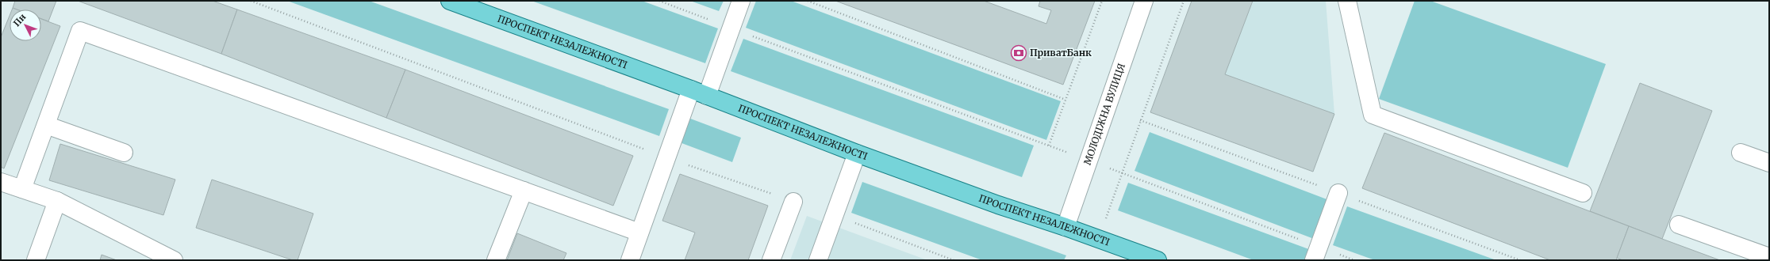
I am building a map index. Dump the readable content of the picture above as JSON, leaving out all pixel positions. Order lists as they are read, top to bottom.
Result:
{
  "streets": {
    "main road": ["ПРОСПЕКТ НЕЗАЛЕЖНОСТІ"],
    "street": ["МОЛОДІЖНА ВУЛИЦЯ"]
  },
  "crossings": [
    ["ПРОСПЕКТ НЕЗАЛЕЖНОСТІ", "МОЛОДІЖНА ВУЛИЦЯ"]
  ],
  "places": {
    "bank": ["ПриватБанк"]
  },
  "north": "top left"
}
